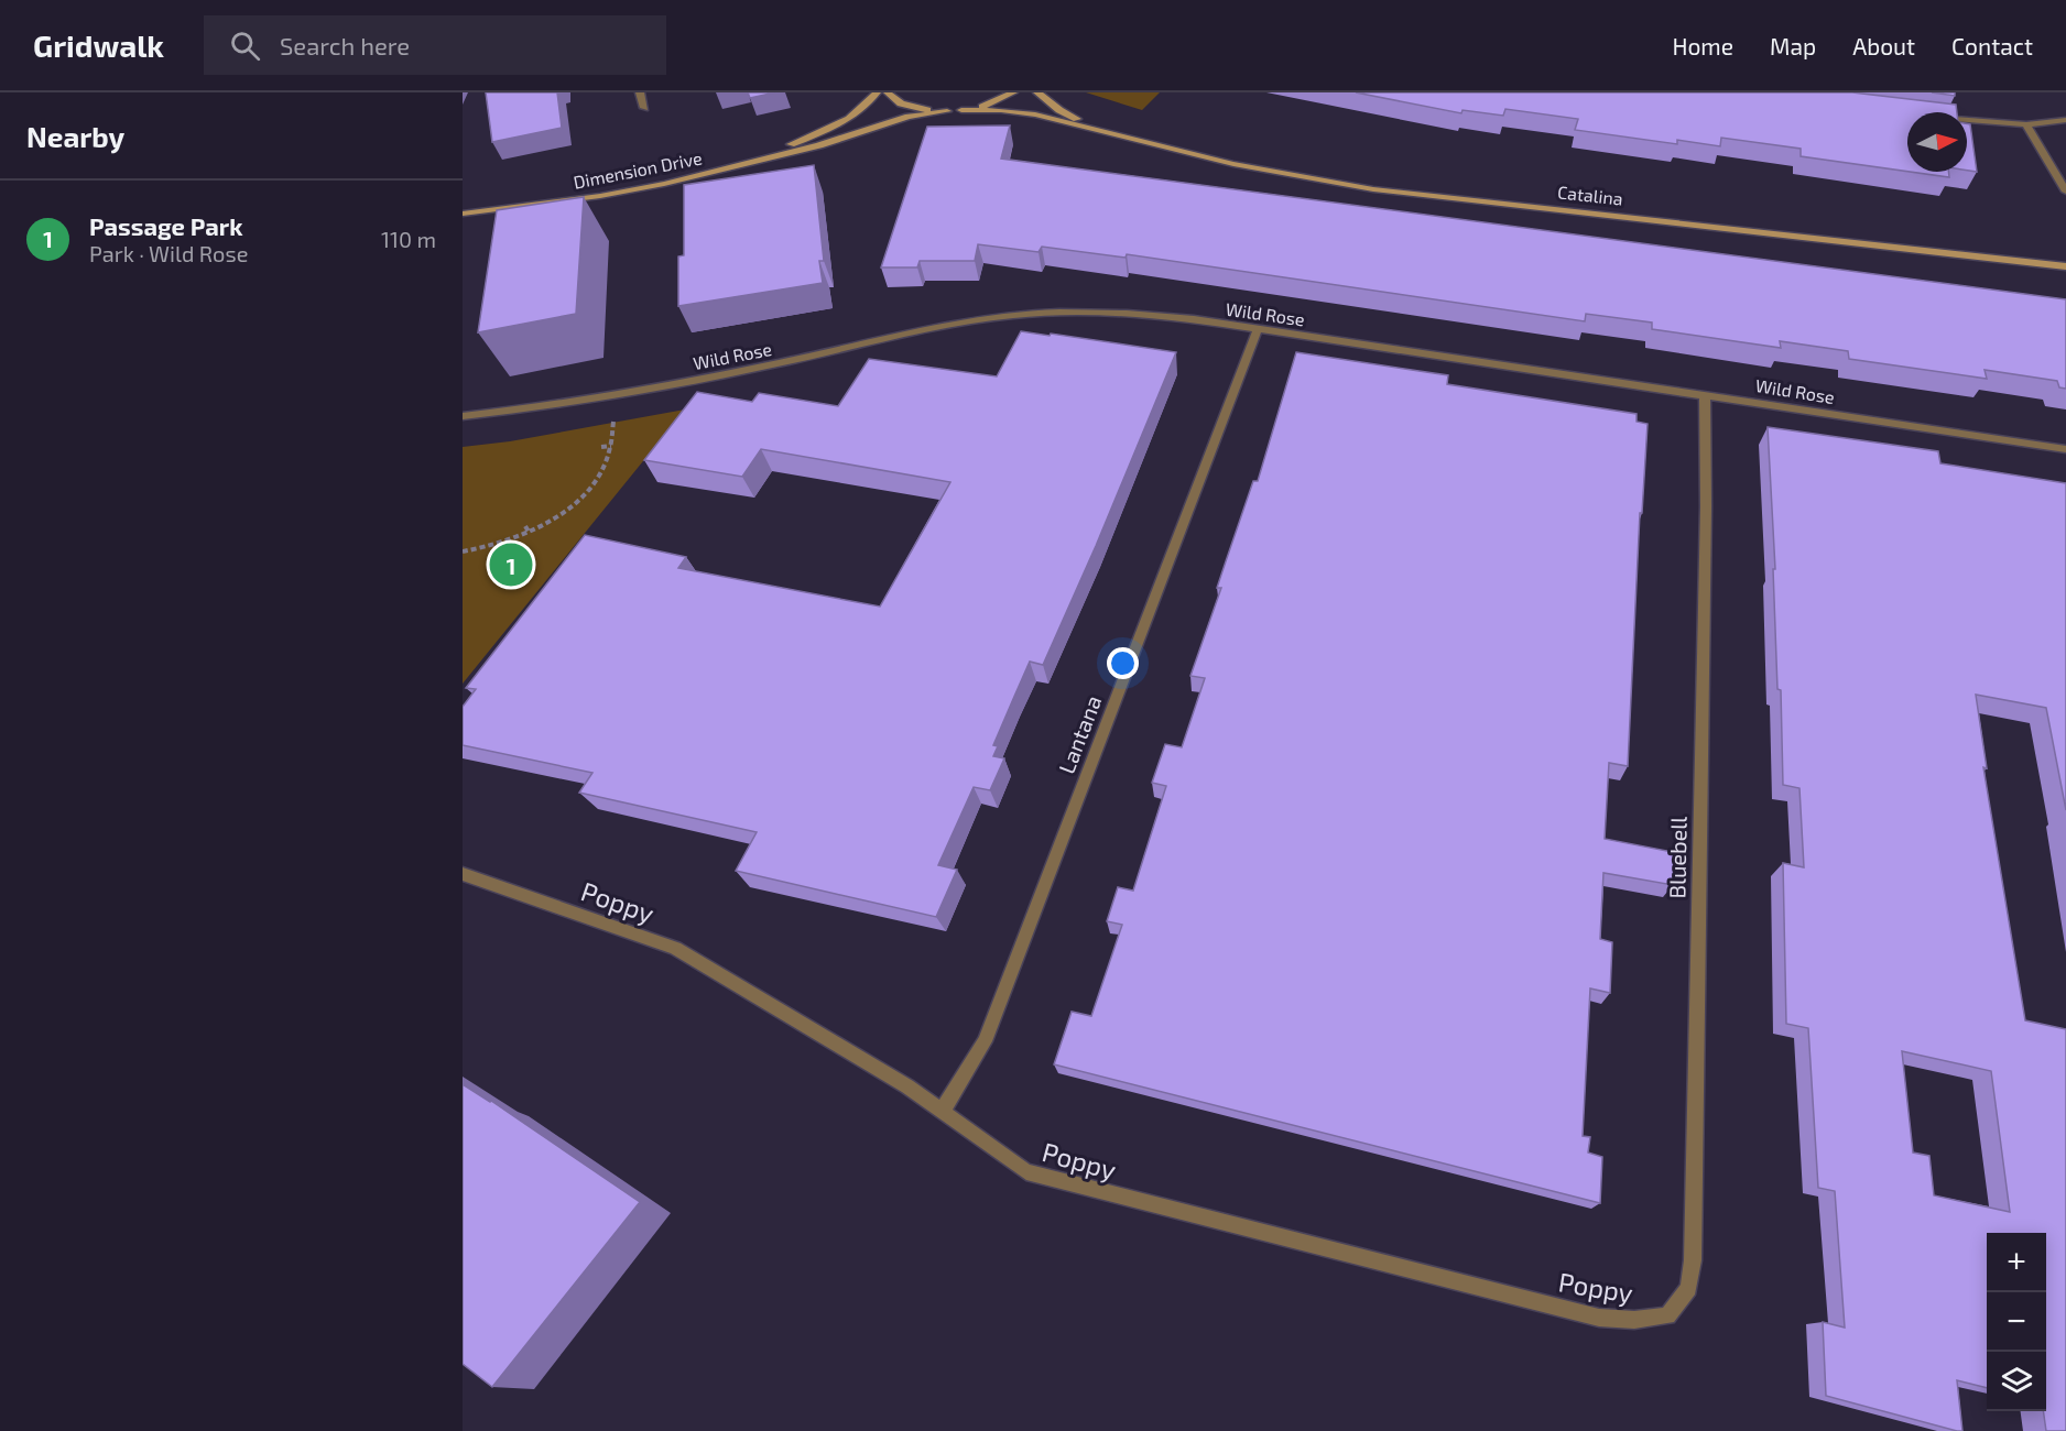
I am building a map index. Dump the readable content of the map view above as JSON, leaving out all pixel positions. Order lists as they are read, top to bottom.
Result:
{
  "streets": {
    "street": [
      "Dimension Drive",
      "Catalina",
      "Wild Rose",
      "Lantana",
      "Bluebell",
      "Poppy"
    ]
  },
  "crossings": [
    ["Wild Rose", "Lantana"],
    ["Wild Rose", "Bluebell"],
    ["Lantana", "Poppy"],
    ["Bluebell", "Poppy"]
  ],
  "north": "right",
  "page": {
    "header": "Gridwalk",
    "search": "Search here",
    "nav": [
      "Home",
      "Map",
      "About",
      "Contact"
    ],
    "heading": "Nearby",
    "list": [
      {
        "mark": "1",
        "name": "Passage Park",
        "note": "Park · Wild Rose",
        "value": "110 m"
      }
    ],
    "pins": "1",
    "map_buttons": ["+", "−"]
  }
}
